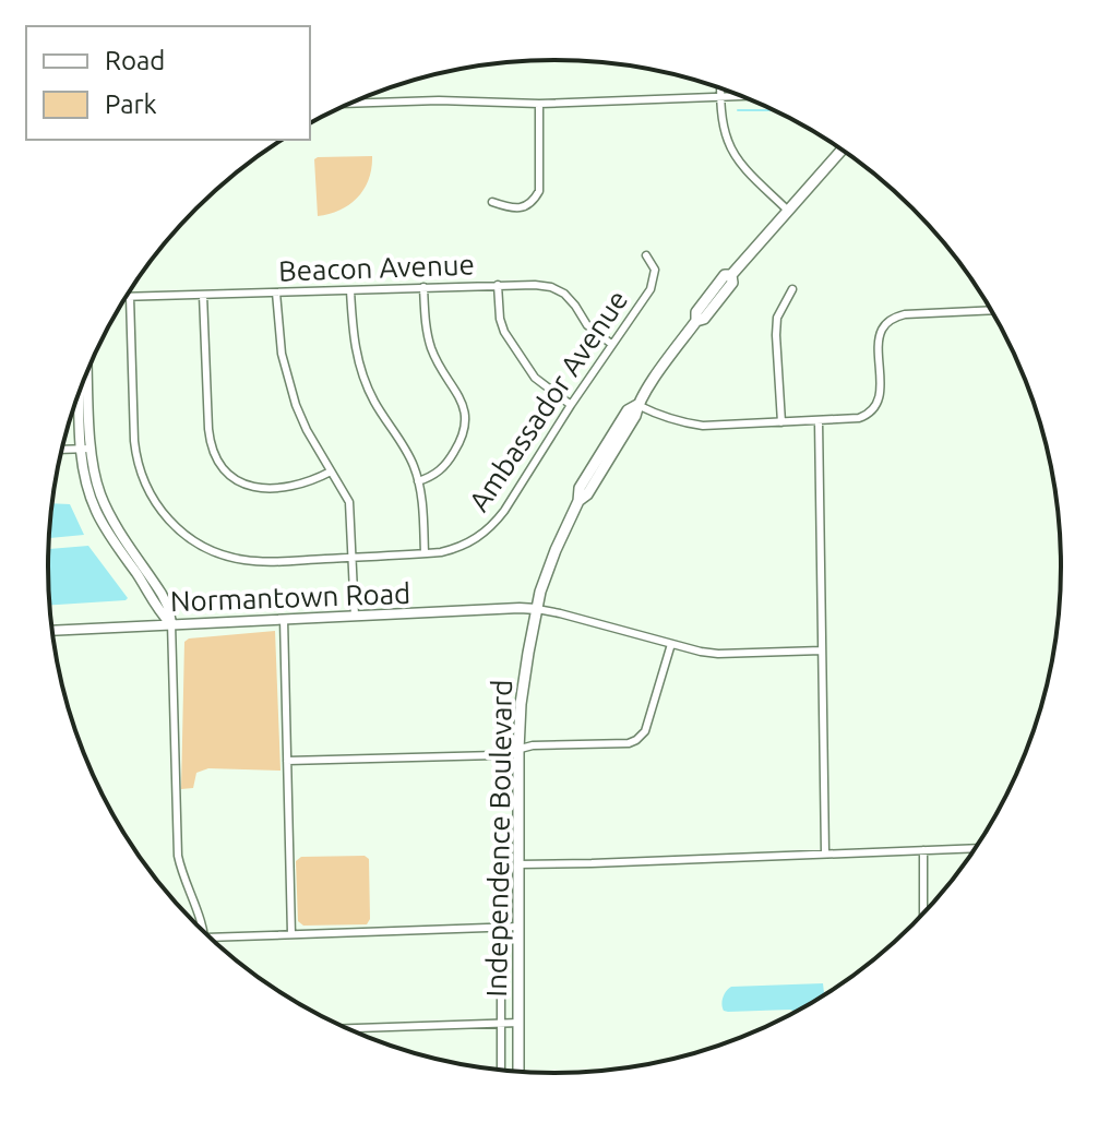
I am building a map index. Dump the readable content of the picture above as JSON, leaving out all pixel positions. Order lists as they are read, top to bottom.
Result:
{
  "streets": {
    "main road": ["Normantown Road", "Independence Boulevard"],
    "street": ["Beacon Avenue", "Ambassador Avenue"]
  },
  "crossings": [
    ["Beacon Avenue", "Ambassador Avenue"],
    ["Normantown Road", "Independence Boulevard"]
  ],
  "legend": ["Road", "Park"]
}
